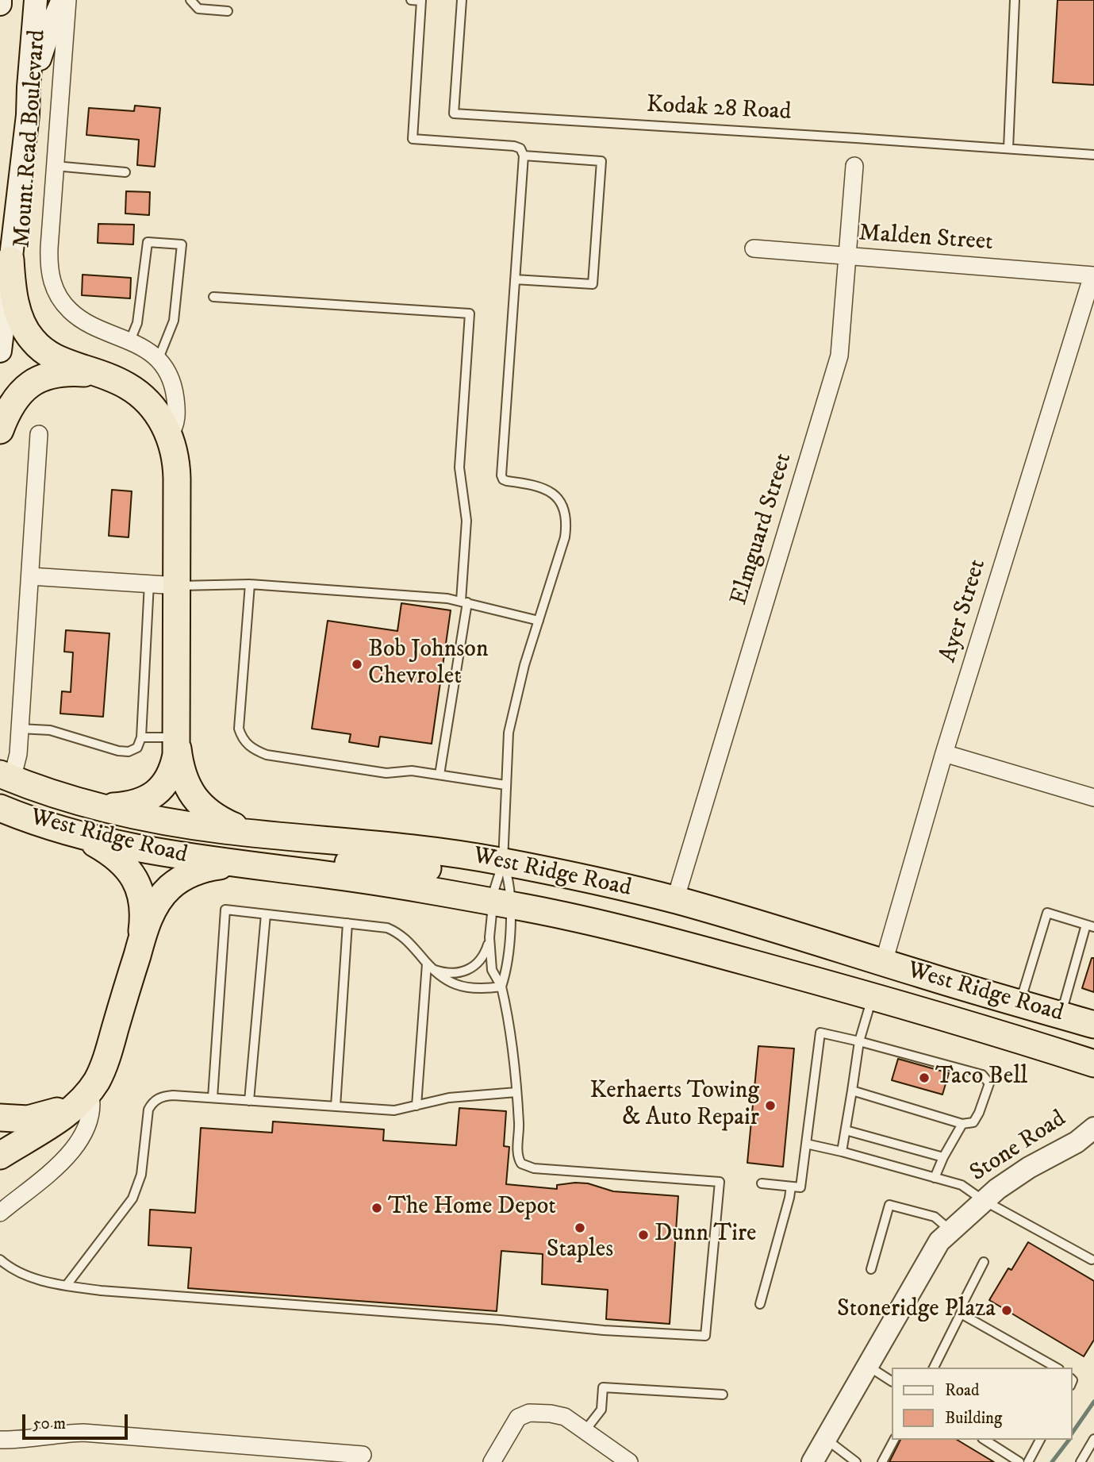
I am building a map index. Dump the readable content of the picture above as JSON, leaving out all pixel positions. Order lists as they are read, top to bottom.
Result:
{
  "streets": {
    "highway": ["West Ridge Road"],
    "main road": ["Mount Read Boulevard"],
    "street": [
      "Malden Street",
      "Elmguard Street",
      "Ayer Street",
      "Stone Road"
    ],
    "lane": ["Kodak 28 Road"]
  },
  "crossings": [
    ["Malden Street", "Elmguard Street"],
    ["Malden Street", "Ayer Street"],
    ["Elmguard Street", "West Ridge Road"],
    ["Ayer Street", "West Ridge Road"]
  ],
  "places": [
    "Bob Johnson Chevrolet",
    "Taco Bell",
    "Kerhaerts Towing & Auto Repair",
    "The Home Depot",
    "Staples",
    "Dunn Tire",
    "Stoneridge Plaza"
  ],
  "legend": ["Road", "Building"],
  "scale_bar": "50 m"
}
